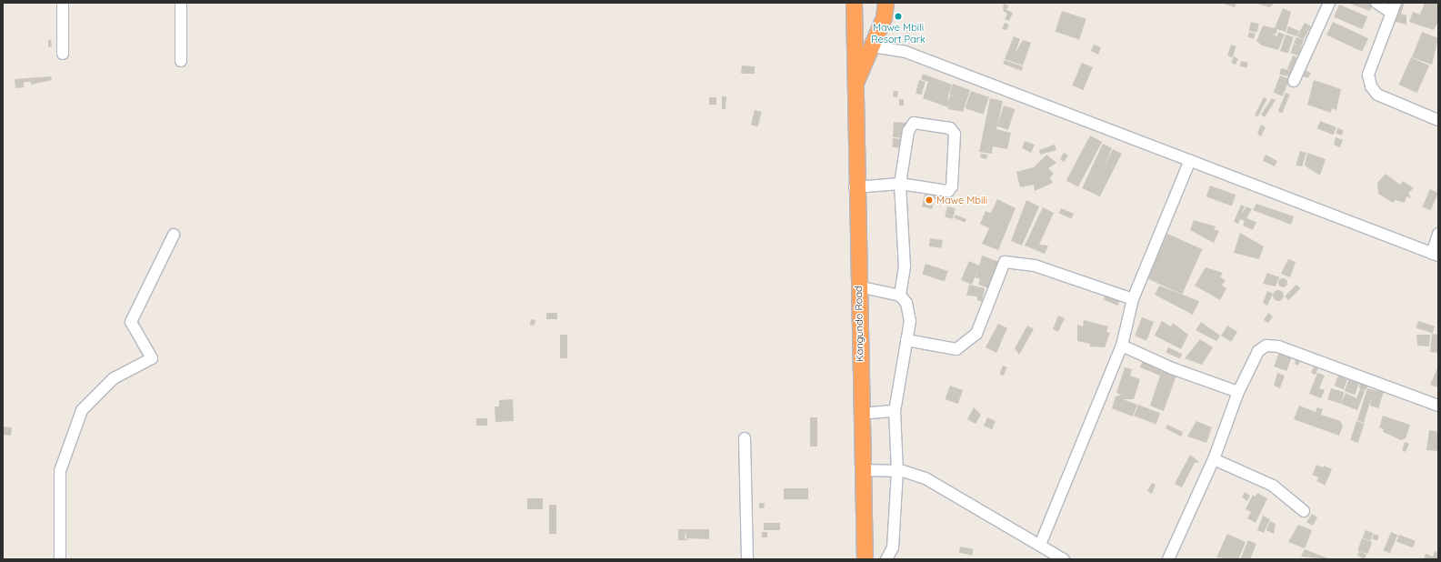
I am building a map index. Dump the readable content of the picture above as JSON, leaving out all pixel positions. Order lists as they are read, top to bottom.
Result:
{
  "streets": {
    "highway": ["Kangundo Road"]
  },
  "places": ["Mawe Mbili Resort Park", "Mawe Mbili"]
}
